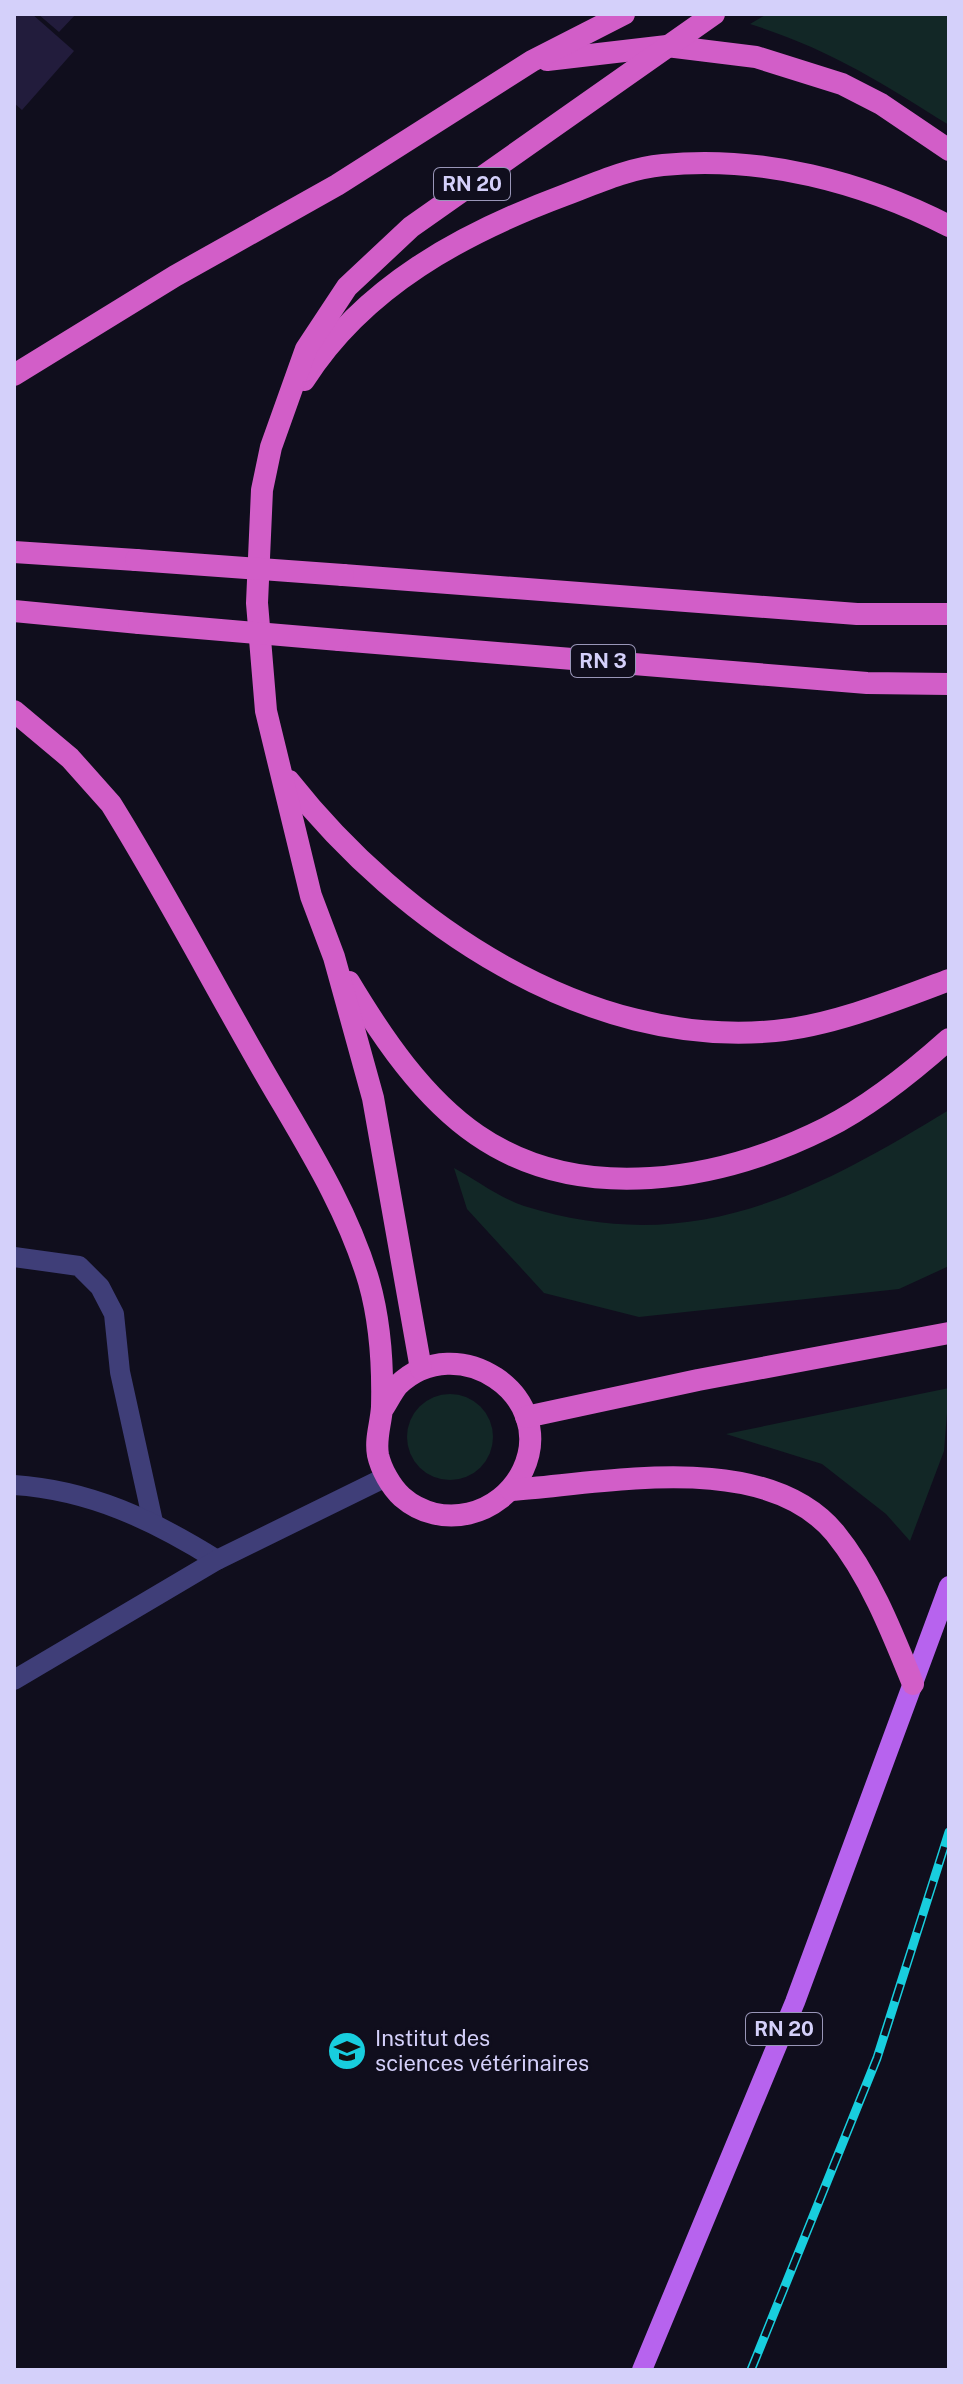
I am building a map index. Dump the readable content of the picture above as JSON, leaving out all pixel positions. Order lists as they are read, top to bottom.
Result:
{
  "streets": {
    "highway": ["RN 20", "RN 3"]
  },
  "places": {
    "school or university": ["Institut des sciences vétérinaires"]
  }
}
